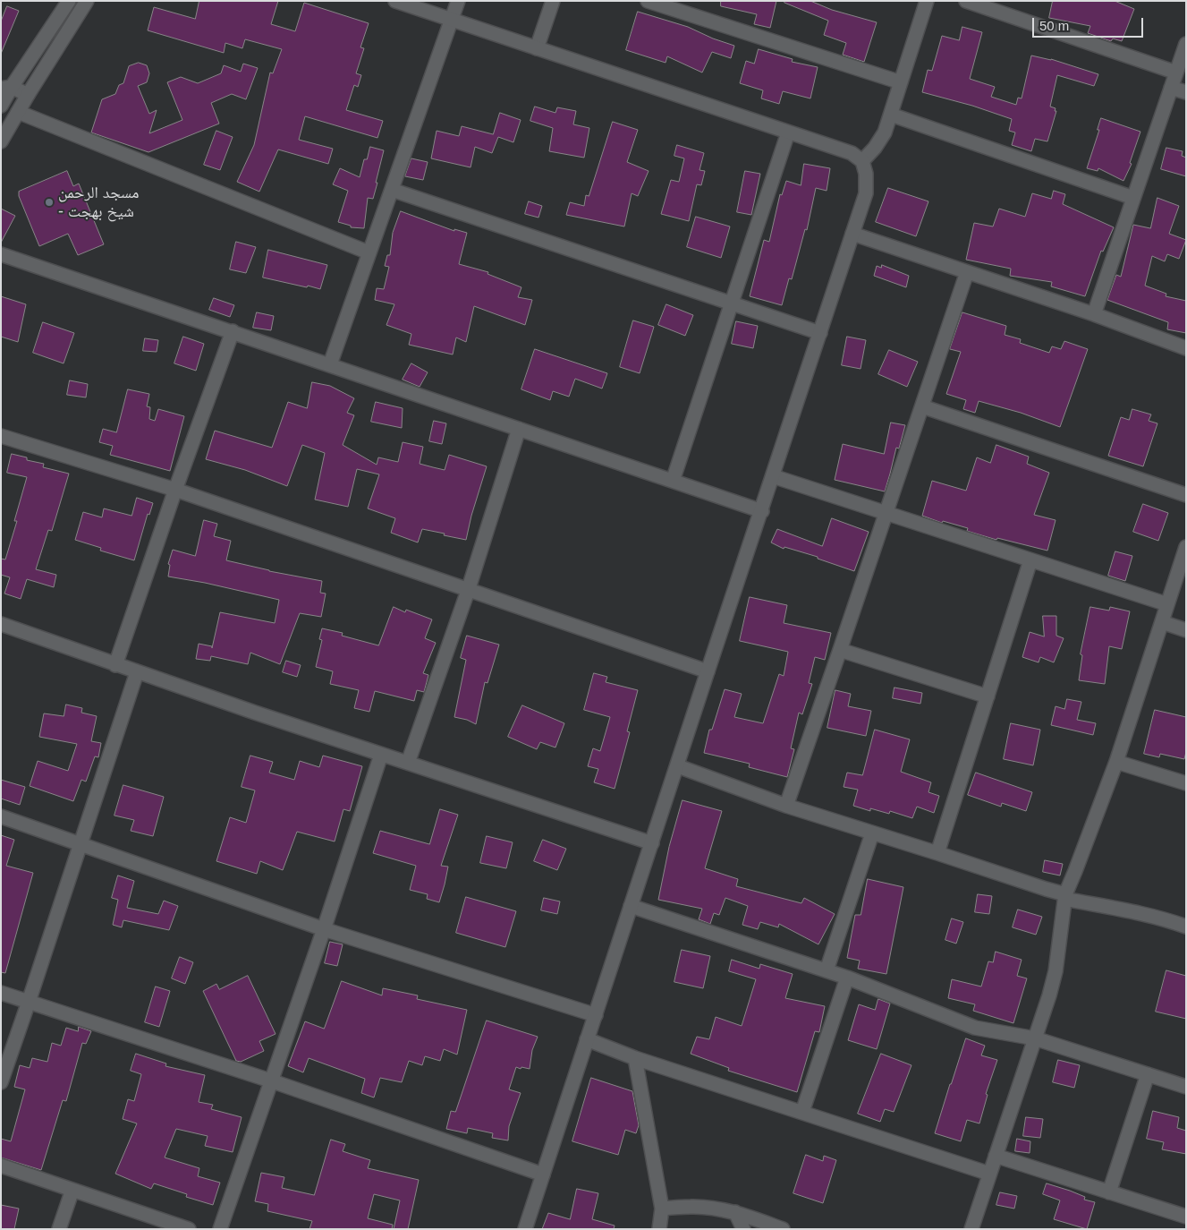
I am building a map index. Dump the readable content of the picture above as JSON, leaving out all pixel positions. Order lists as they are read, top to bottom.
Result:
{
  "places": ["مسجد الرحمن - شيخ بهجت"],
  "scale_bar": "50 m"
}
